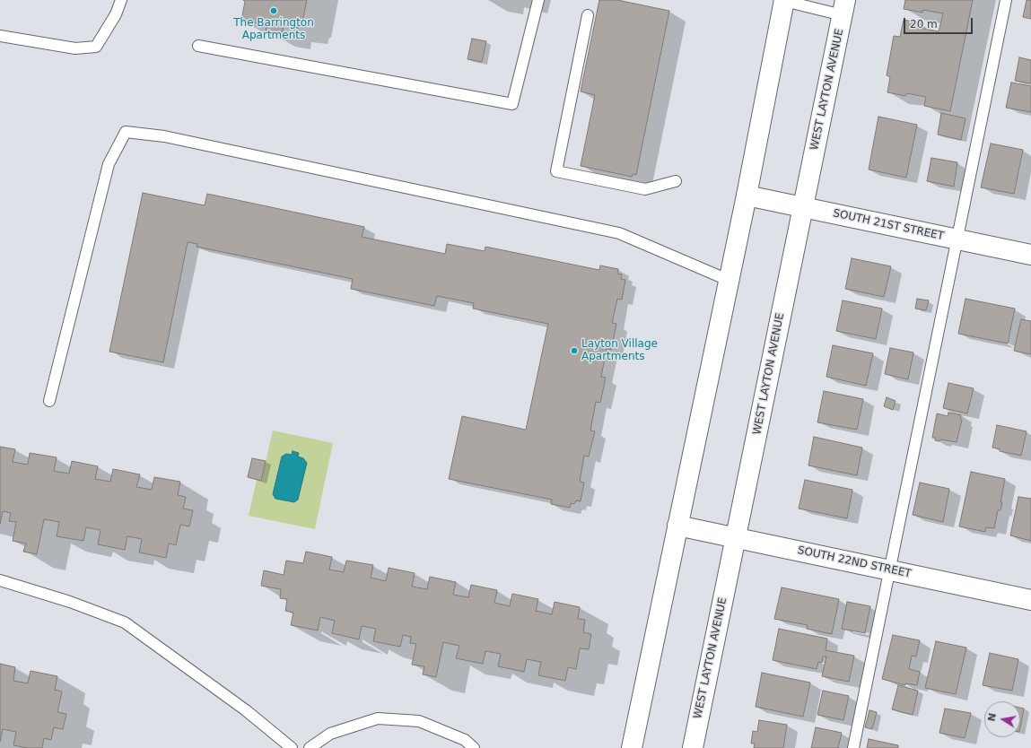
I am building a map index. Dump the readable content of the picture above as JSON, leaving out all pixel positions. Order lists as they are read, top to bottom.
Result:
{
  "streets": {
    "main road": ["WEST LAYTON AVENUE", "SOUTH 21ST STREET", "SOUTH 22ND STREET"]
  },
  "crossings": [
    ["WEST LAYTON AVENUE", "SOUTH 21ST STREET"],
    ["WEST LAYTON AVENUE", "SOUTH 22ND STREET"]
  ],
  "places": ["The Barrington Apartments", "Layton Village Apartments"],
  "scale_bar": "20 m",
  "north": "left"
}
